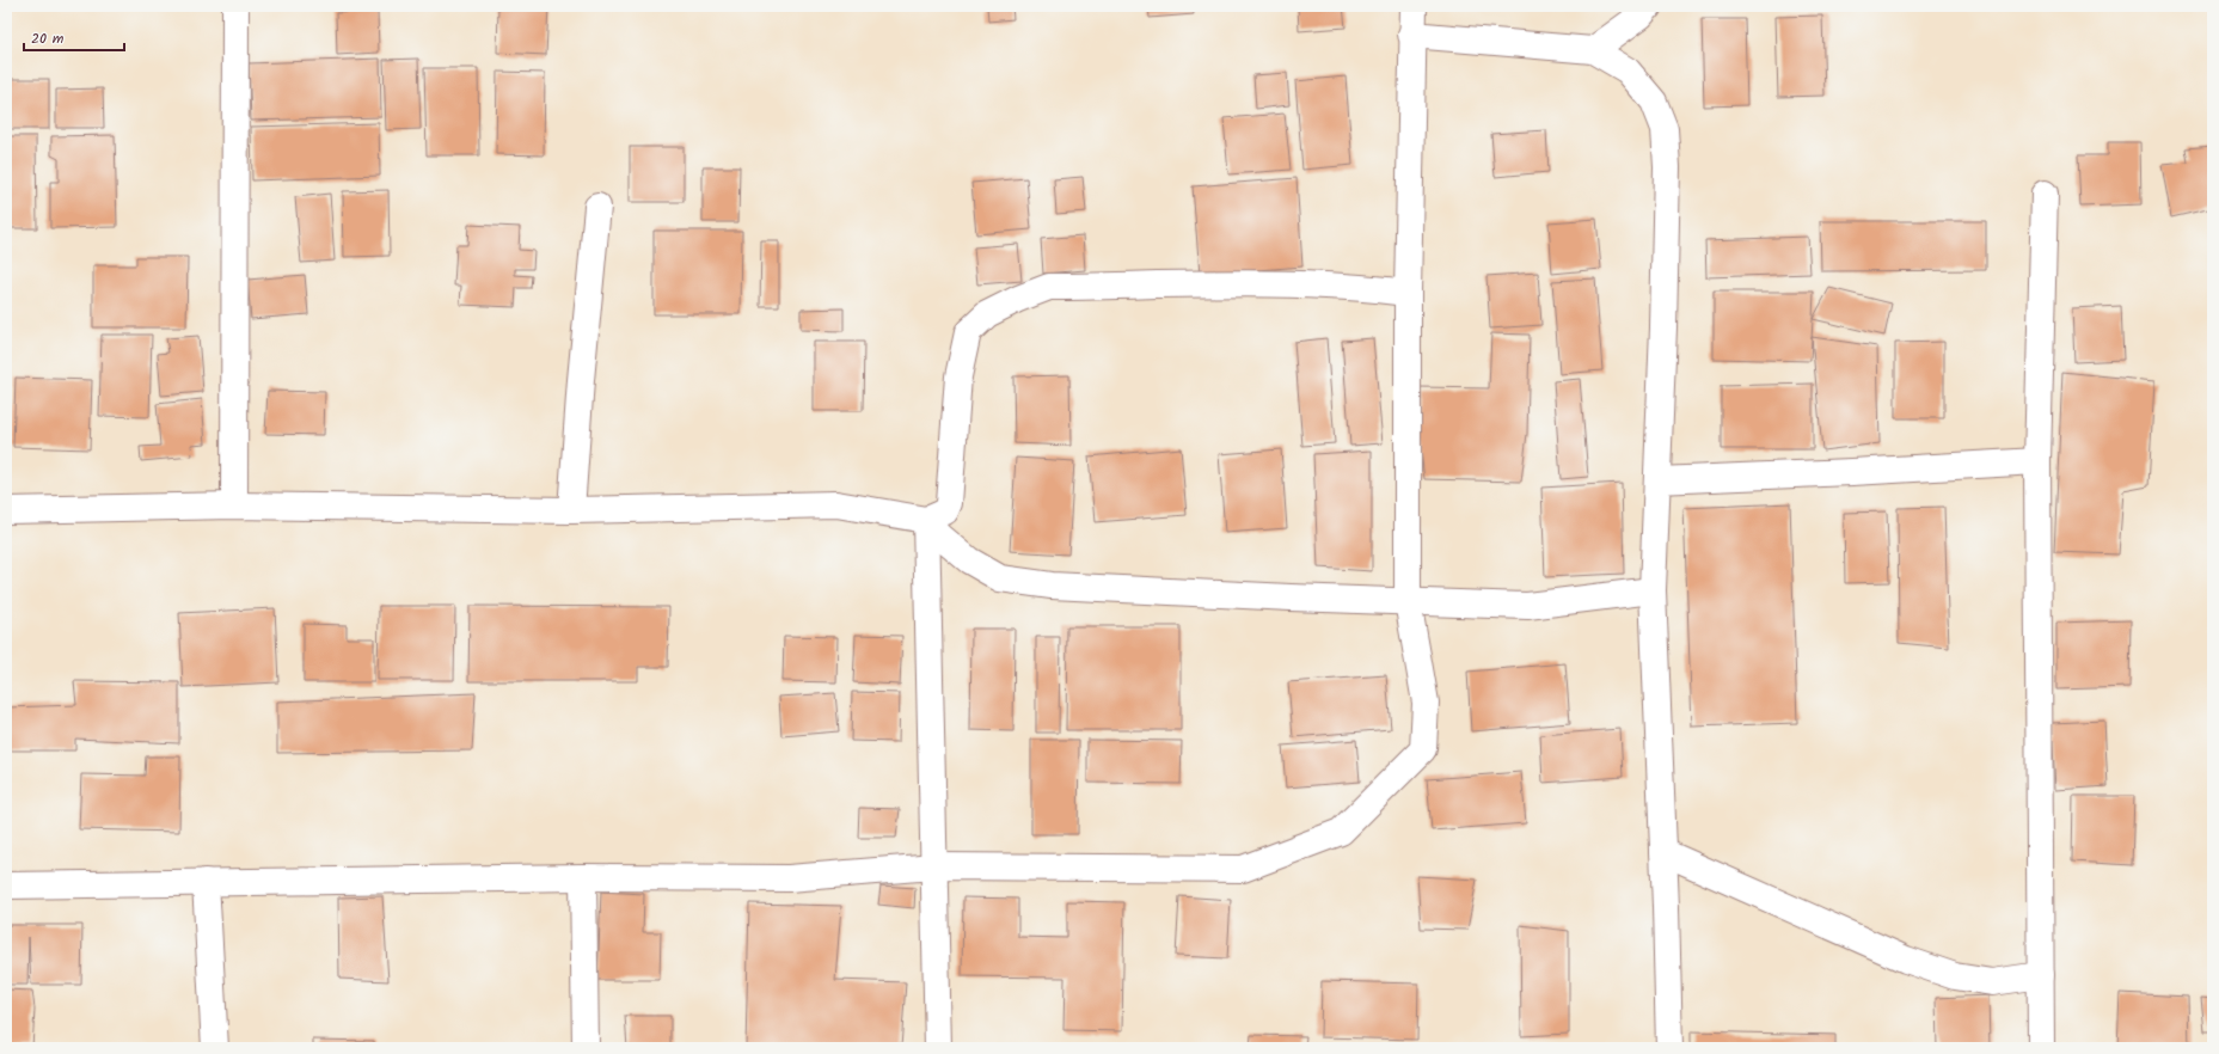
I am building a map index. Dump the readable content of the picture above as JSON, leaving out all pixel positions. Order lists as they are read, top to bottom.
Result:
{
  "scale_bar": "20 m"
}
